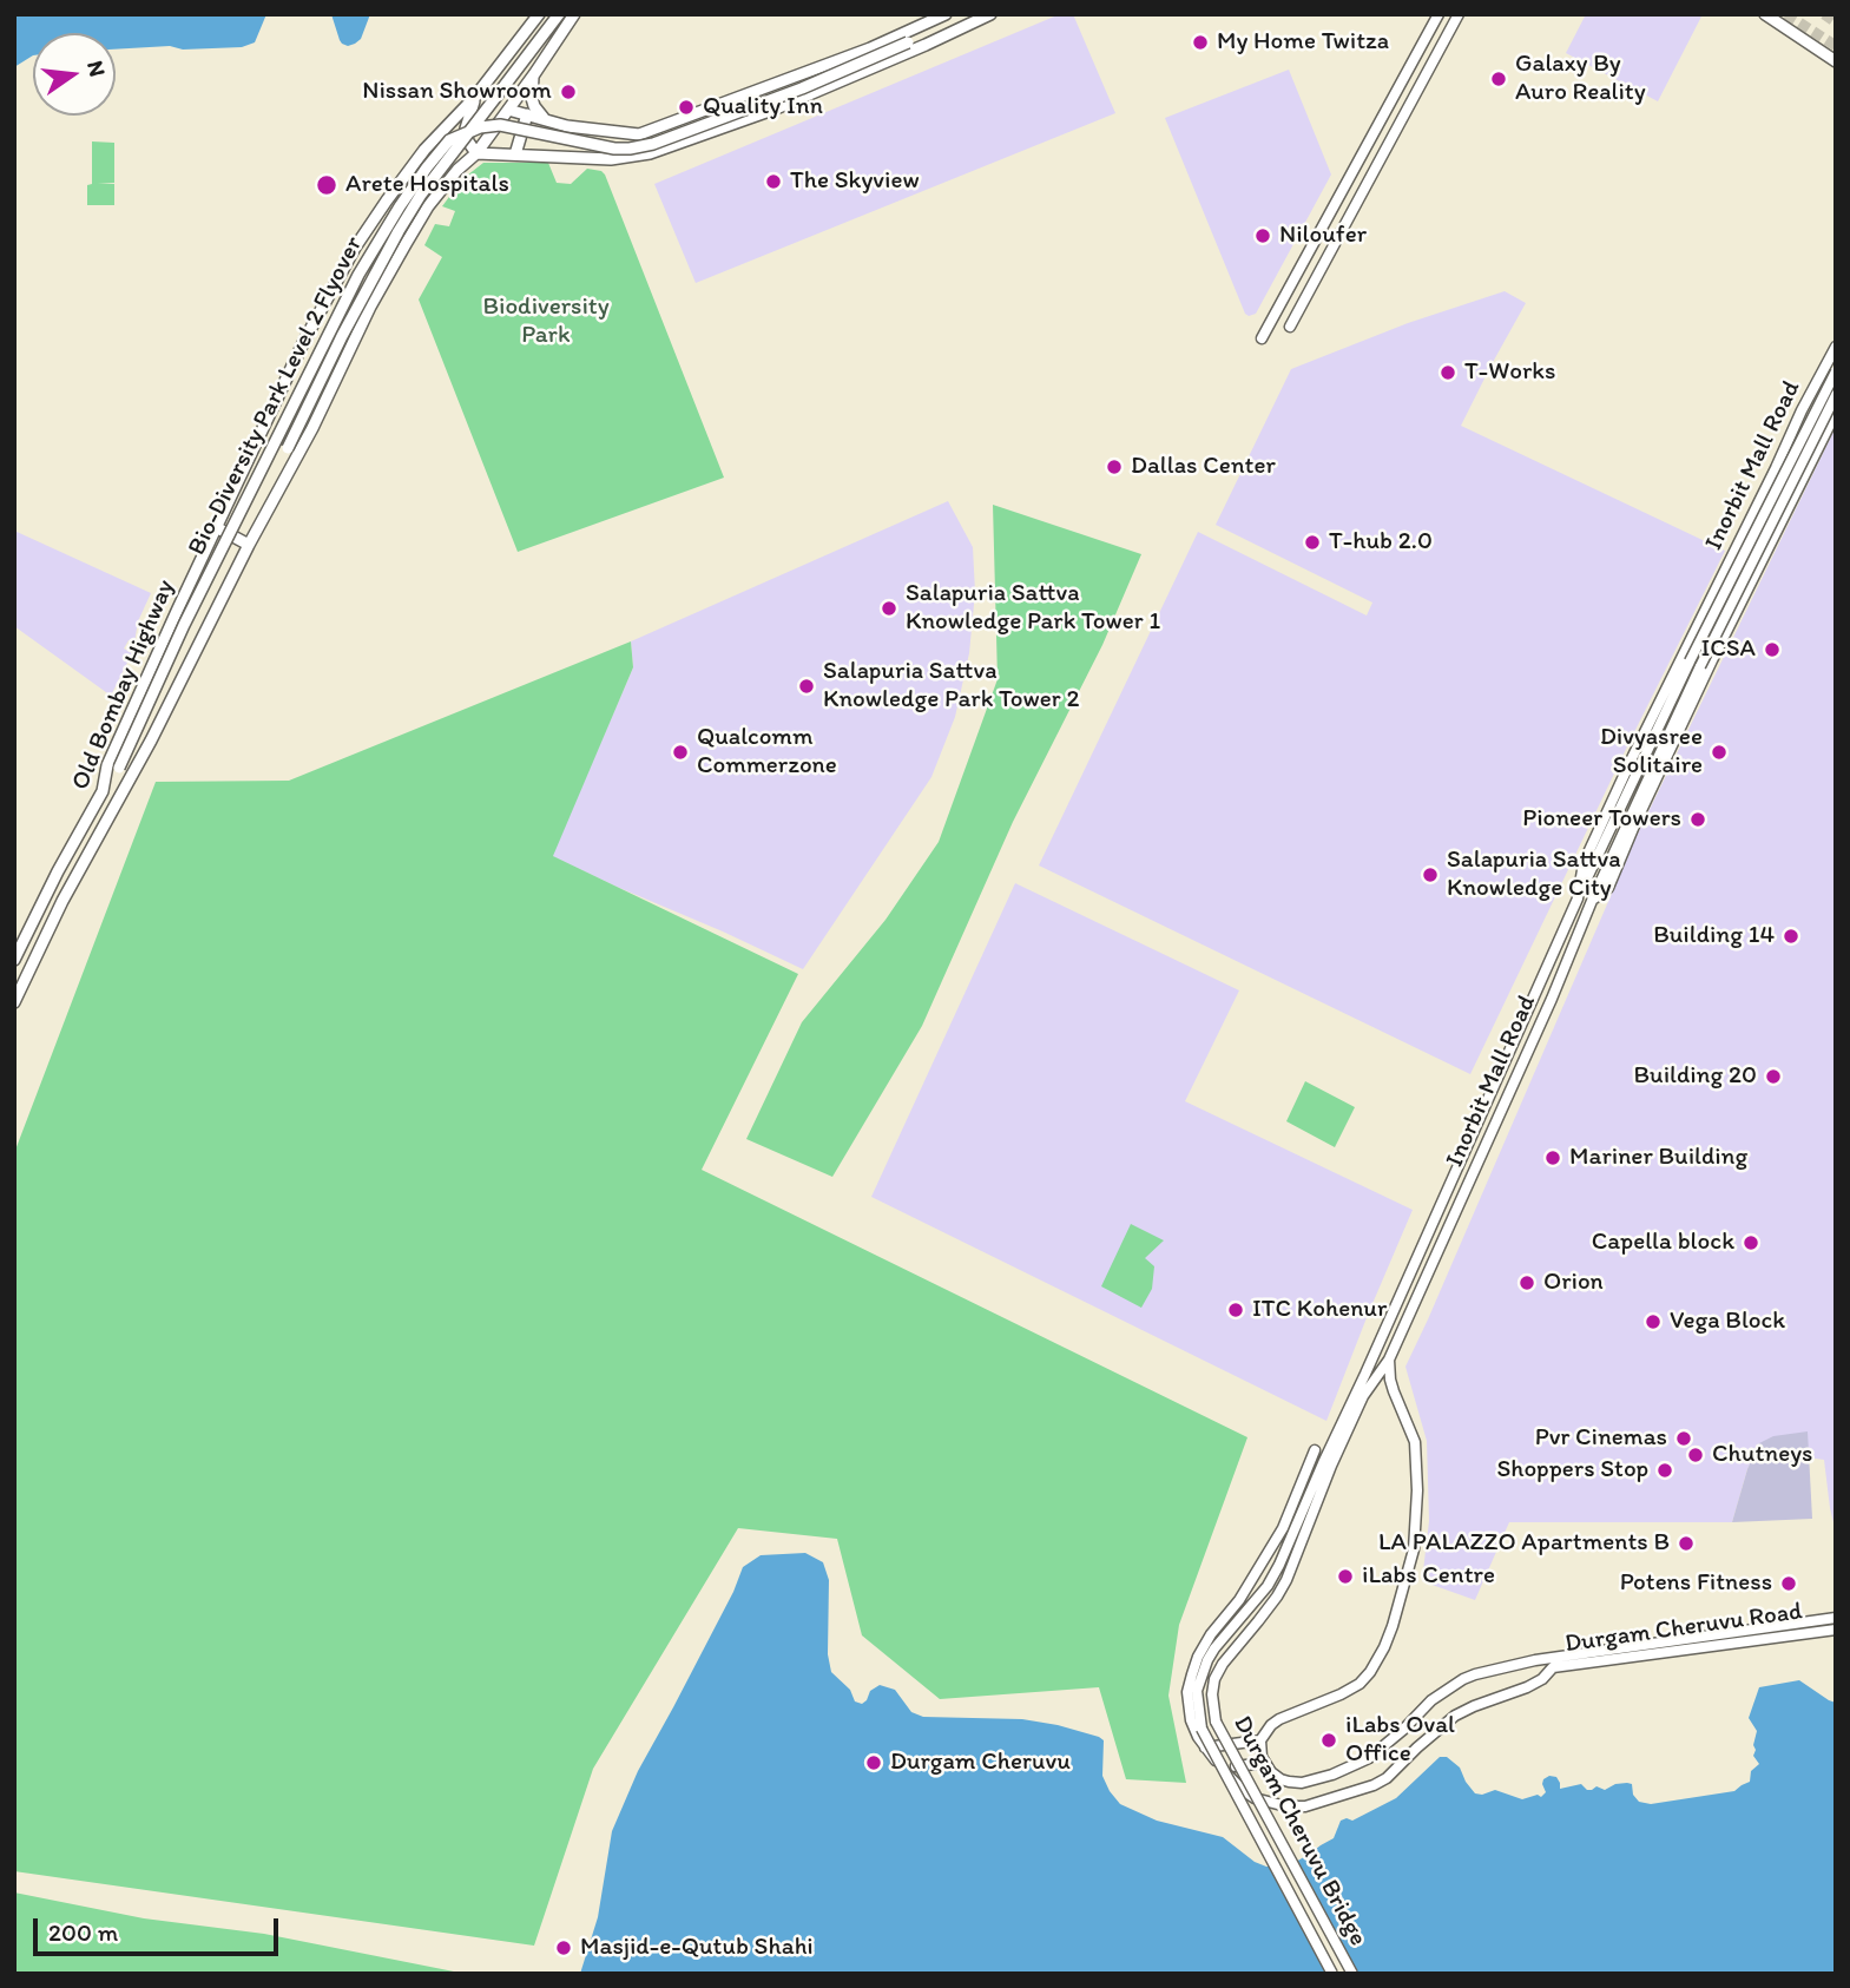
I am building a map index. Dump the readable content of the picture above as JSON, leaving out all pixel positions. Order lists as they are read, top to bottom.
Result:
{
  "streets": {
    "main road": [
      "Bio-Diversity Park Level 2 Flyover",
      "Inorbit Mall Road",
      "Old Bombay Highway",
      "Durgam Cheruvu Road",
      "Durgam Cheruvu Bridge"
    ]
  },
  "crossings": [
    ["Bio-Diversity Park Level 2 Flyover", "Old Bombay Highway"],
    ["Inorbit Mall Road", "Durgam Cheruvu Bridge"]
  ],
  "parks": ["Biodiversity Park"],
  "places": [
    "My Home Twitza",
    "Galaxy By Auro Reality",
    "Nissan Showroom",
    "Quality Inn",
    "The Skyview",
    "Arete Hospitals",
    "Niloufer",
    "T-Works",
    "Dallas Center",
    "T-hub 2.0",
    "Salapuria Sattva Knowledge Park Tower 1",
    "ICSA",
    "Salapuria Sattva Knowledge Park Tower 2",
    "Qualcomm Commerzone",
    "Divyasree Solitaire",
    "Pioneer Towers",
    "Salapuria Sattva Knowledge City",
    "Building 14",
    "Building 20",
    "Mariner Building",
    "Capella block",
    "Orion",
    "ITC Kohenur",
    "Vega Block",
    "Pvr Cinemas",
    "Chutneys",
    "Shoppers Stop",
    "LA PALAZZO Apartments B",
    "iLabs Centre",
    "Potens Fitness",
    "iLabs Oval Office",
    "Durgam Cheruvu",
    "Masjid-e-Qutub Shahi"
  ],
  "scale_bar": "200 m",
  "north": "right"
}
